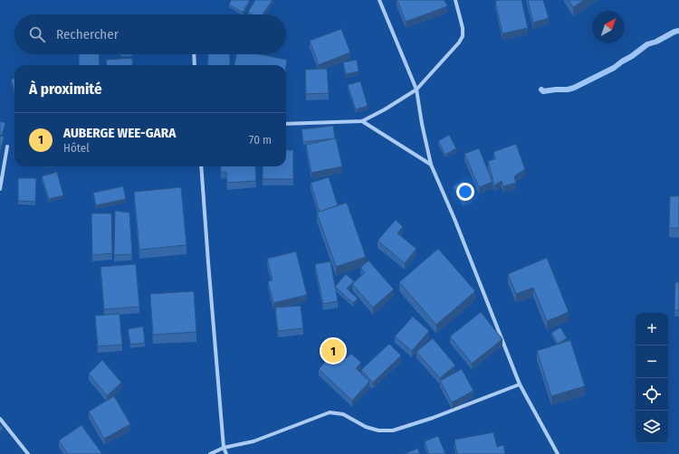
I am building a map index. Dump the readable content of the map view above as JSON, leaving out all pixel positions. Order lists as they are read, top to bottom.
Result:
{
  "north": "top right",
  "page": {
    "search": "Rechercher",
    "heading": "À proximité",
    "list": [
      {
        "mark": "1",
        "name": "AUBERGE WEE-GARA",
        "note": "Hôtel",
        "value": "70 m"
      }
    ],
    "map_buttons": ["+", "−"],
    "pins": "1"
  }
}
